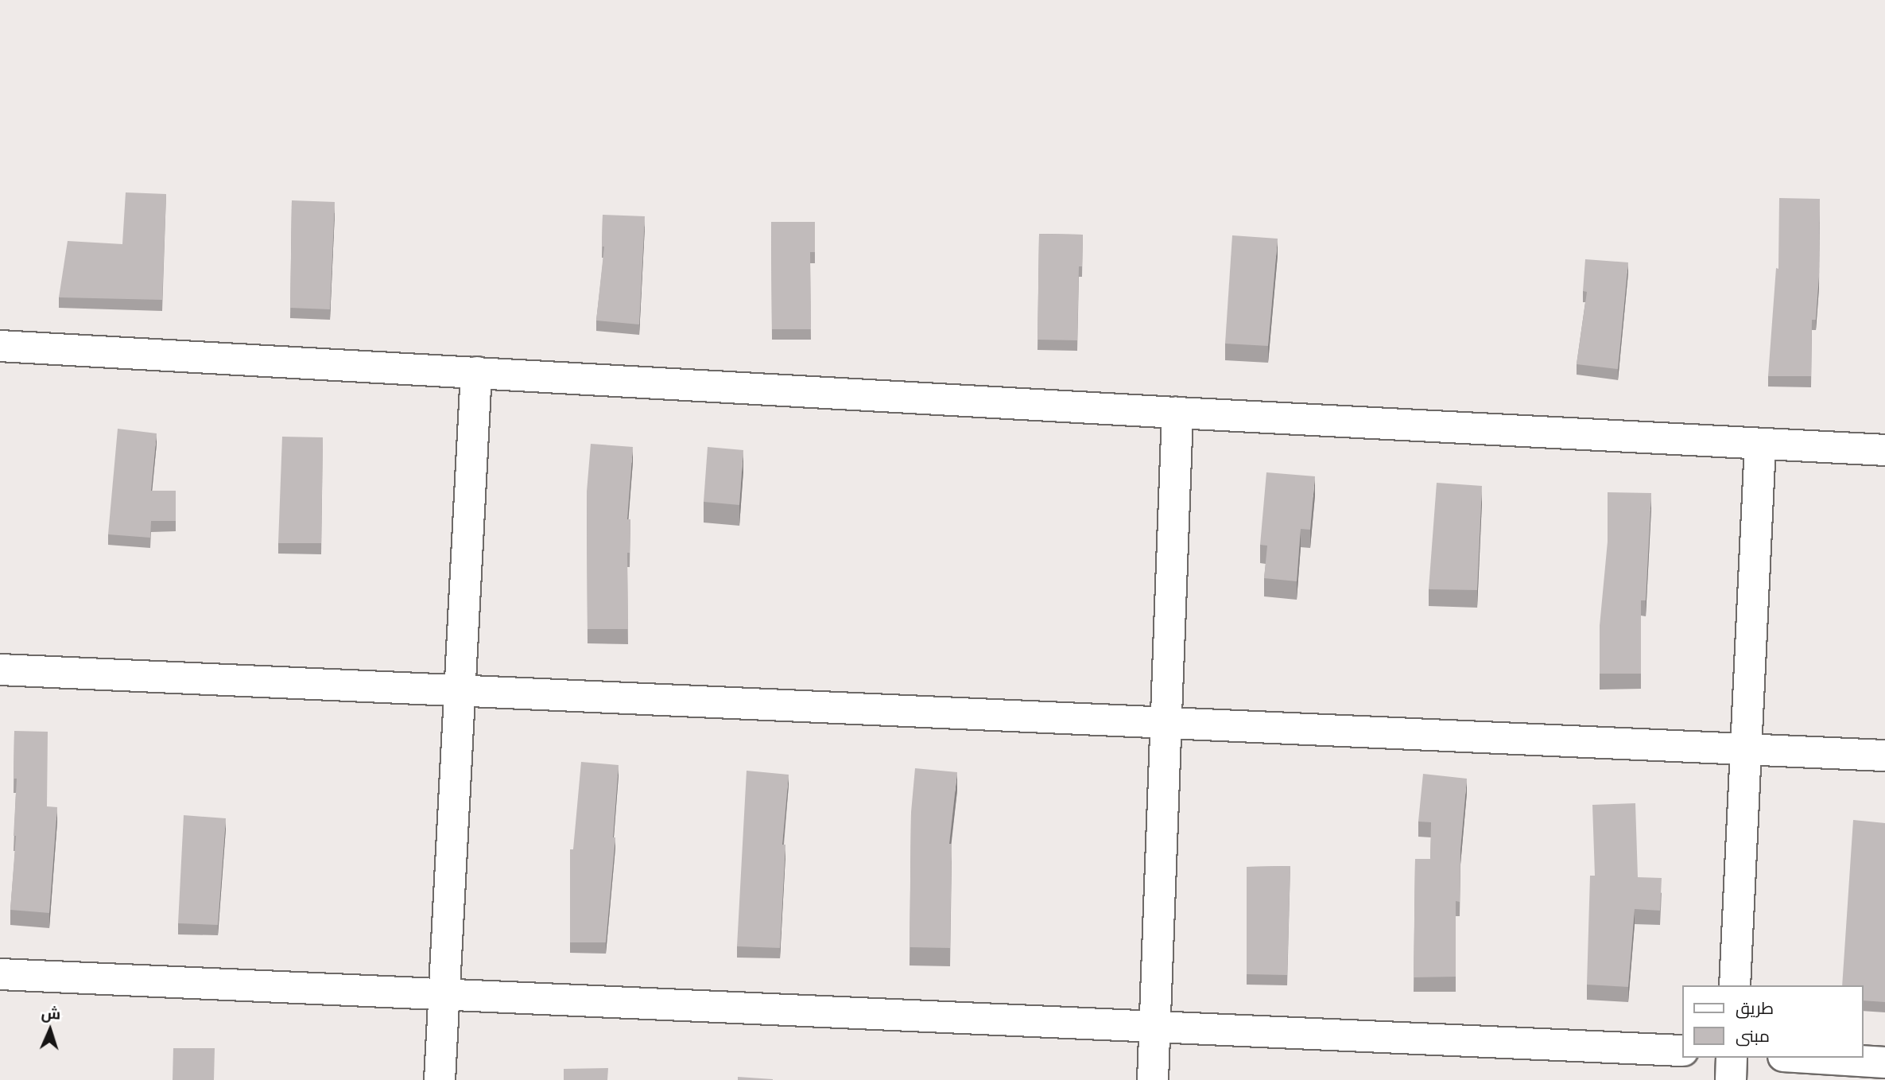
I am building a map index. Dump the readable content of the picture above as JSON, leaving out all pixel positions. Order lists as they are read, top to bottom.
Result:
{
  "legend": ["طريق", "مبنى"],
  "north": "top"
}
